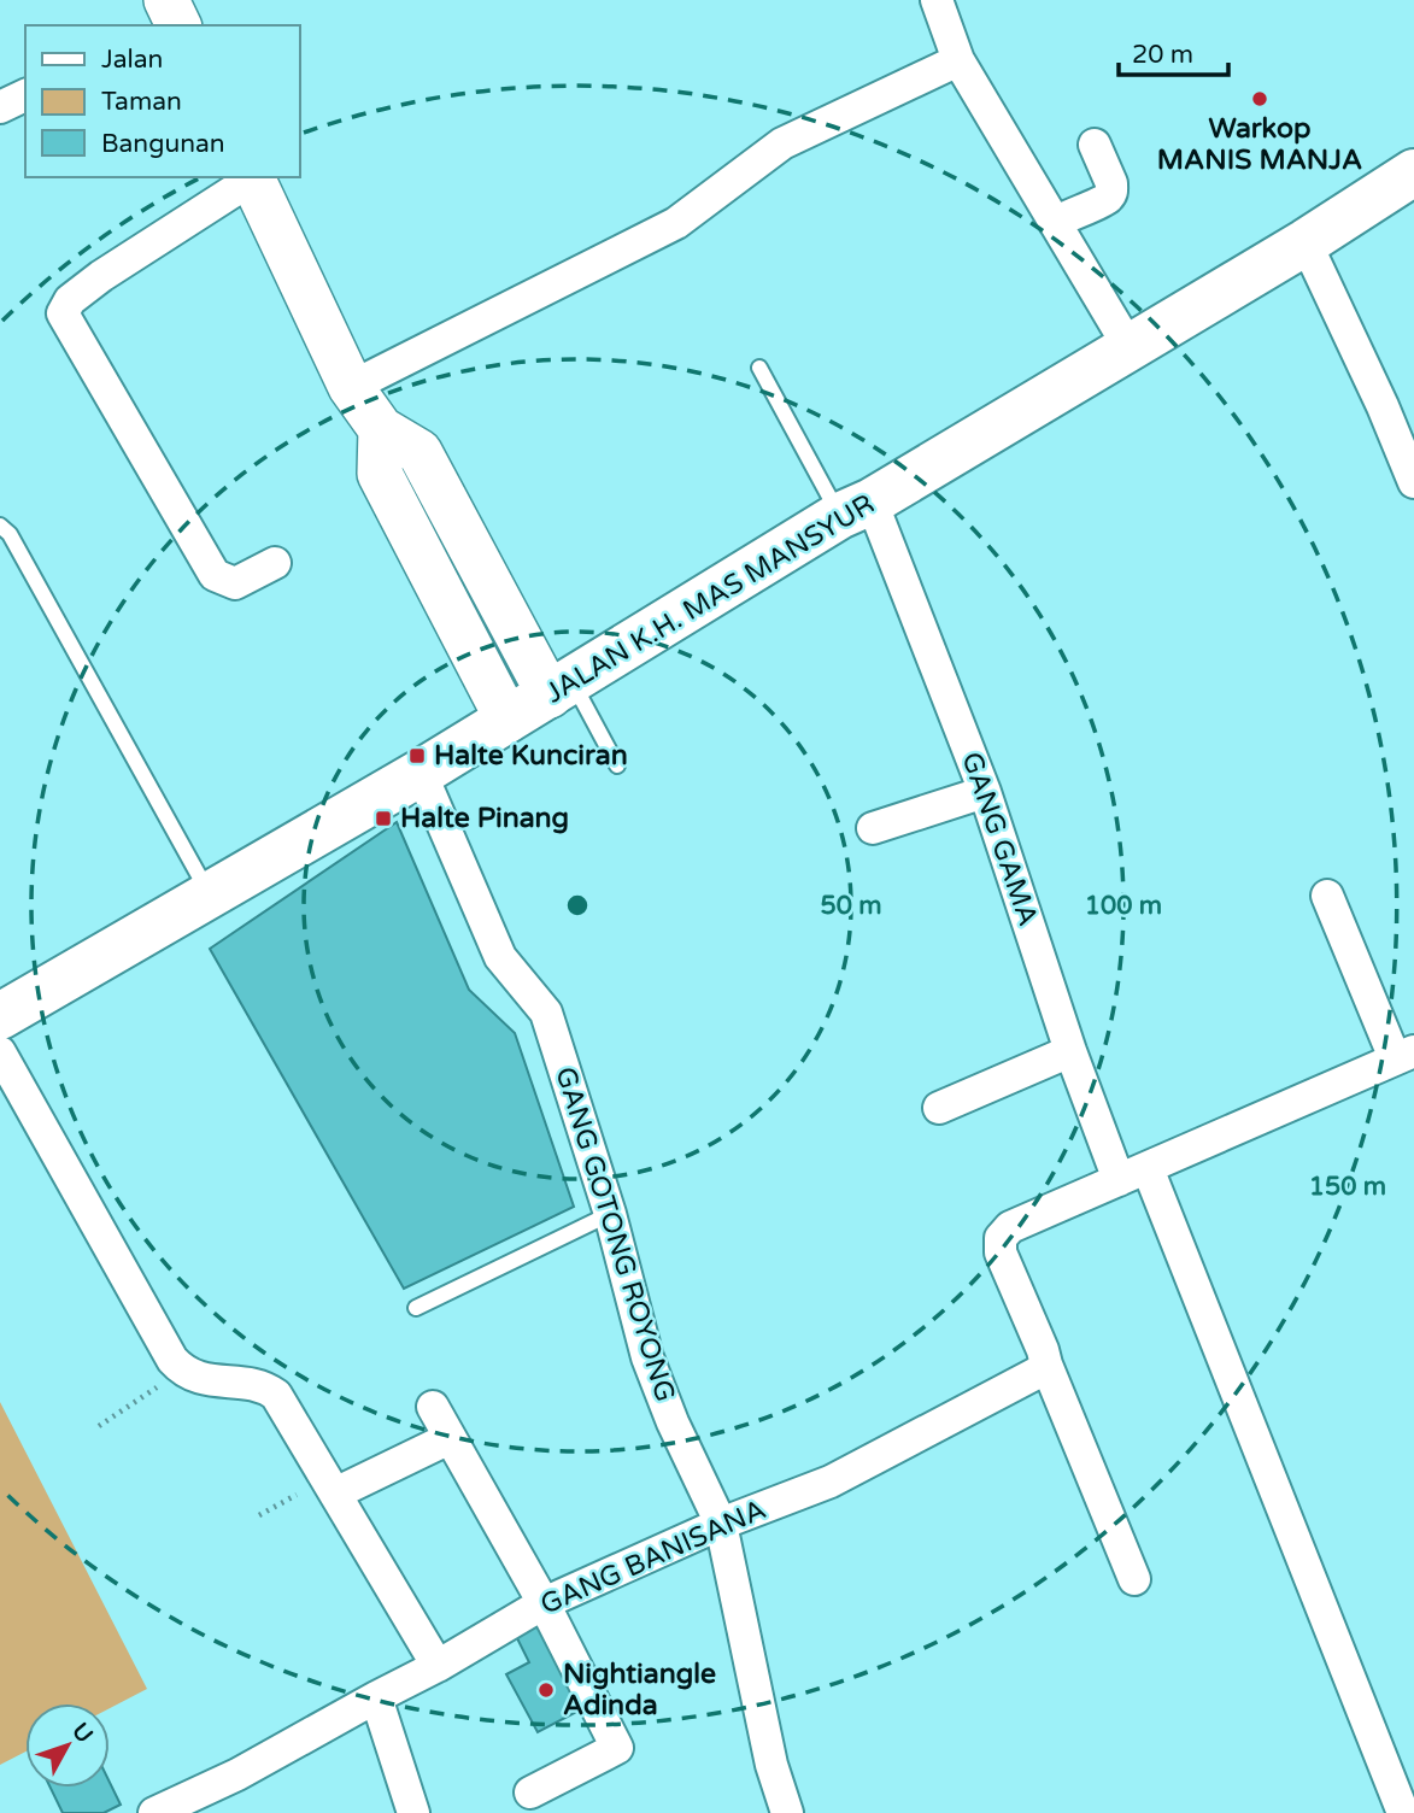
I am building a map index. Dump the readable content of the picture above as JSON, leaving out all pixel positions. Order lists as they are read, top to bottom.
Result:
{
  "streets": {
    "main road": ["JALAN K.H. MAS MANSYUR"],
    "street": ["GANG GAMA", "GANG GOTONG ROYONG", "GANG BANISANA"]
  },
  "crossings": [
    ["JALAN K.H. MAS MANSYUR", "GANG GAMA"],
    ["JALAN K.H. MAS MANSYUR", "GANG GOTONG ROYONG"],
    ["GANG GOTONG ROYONG", "GANG BANISANA"]
  ],
  "places": {
    "other": ["Warkop MANIS MANJA", "Nightiangle Adinda"],
    "transit": ["Halte Kunciran", "Halte Pinang"]
  },
  "legend": ["Jalan", "Taman", "Bangunan"],
  "scale_bar": "20 m",
  "north": "top right",
  "rings": ["50 m", "100 m", "150 m"]
}
